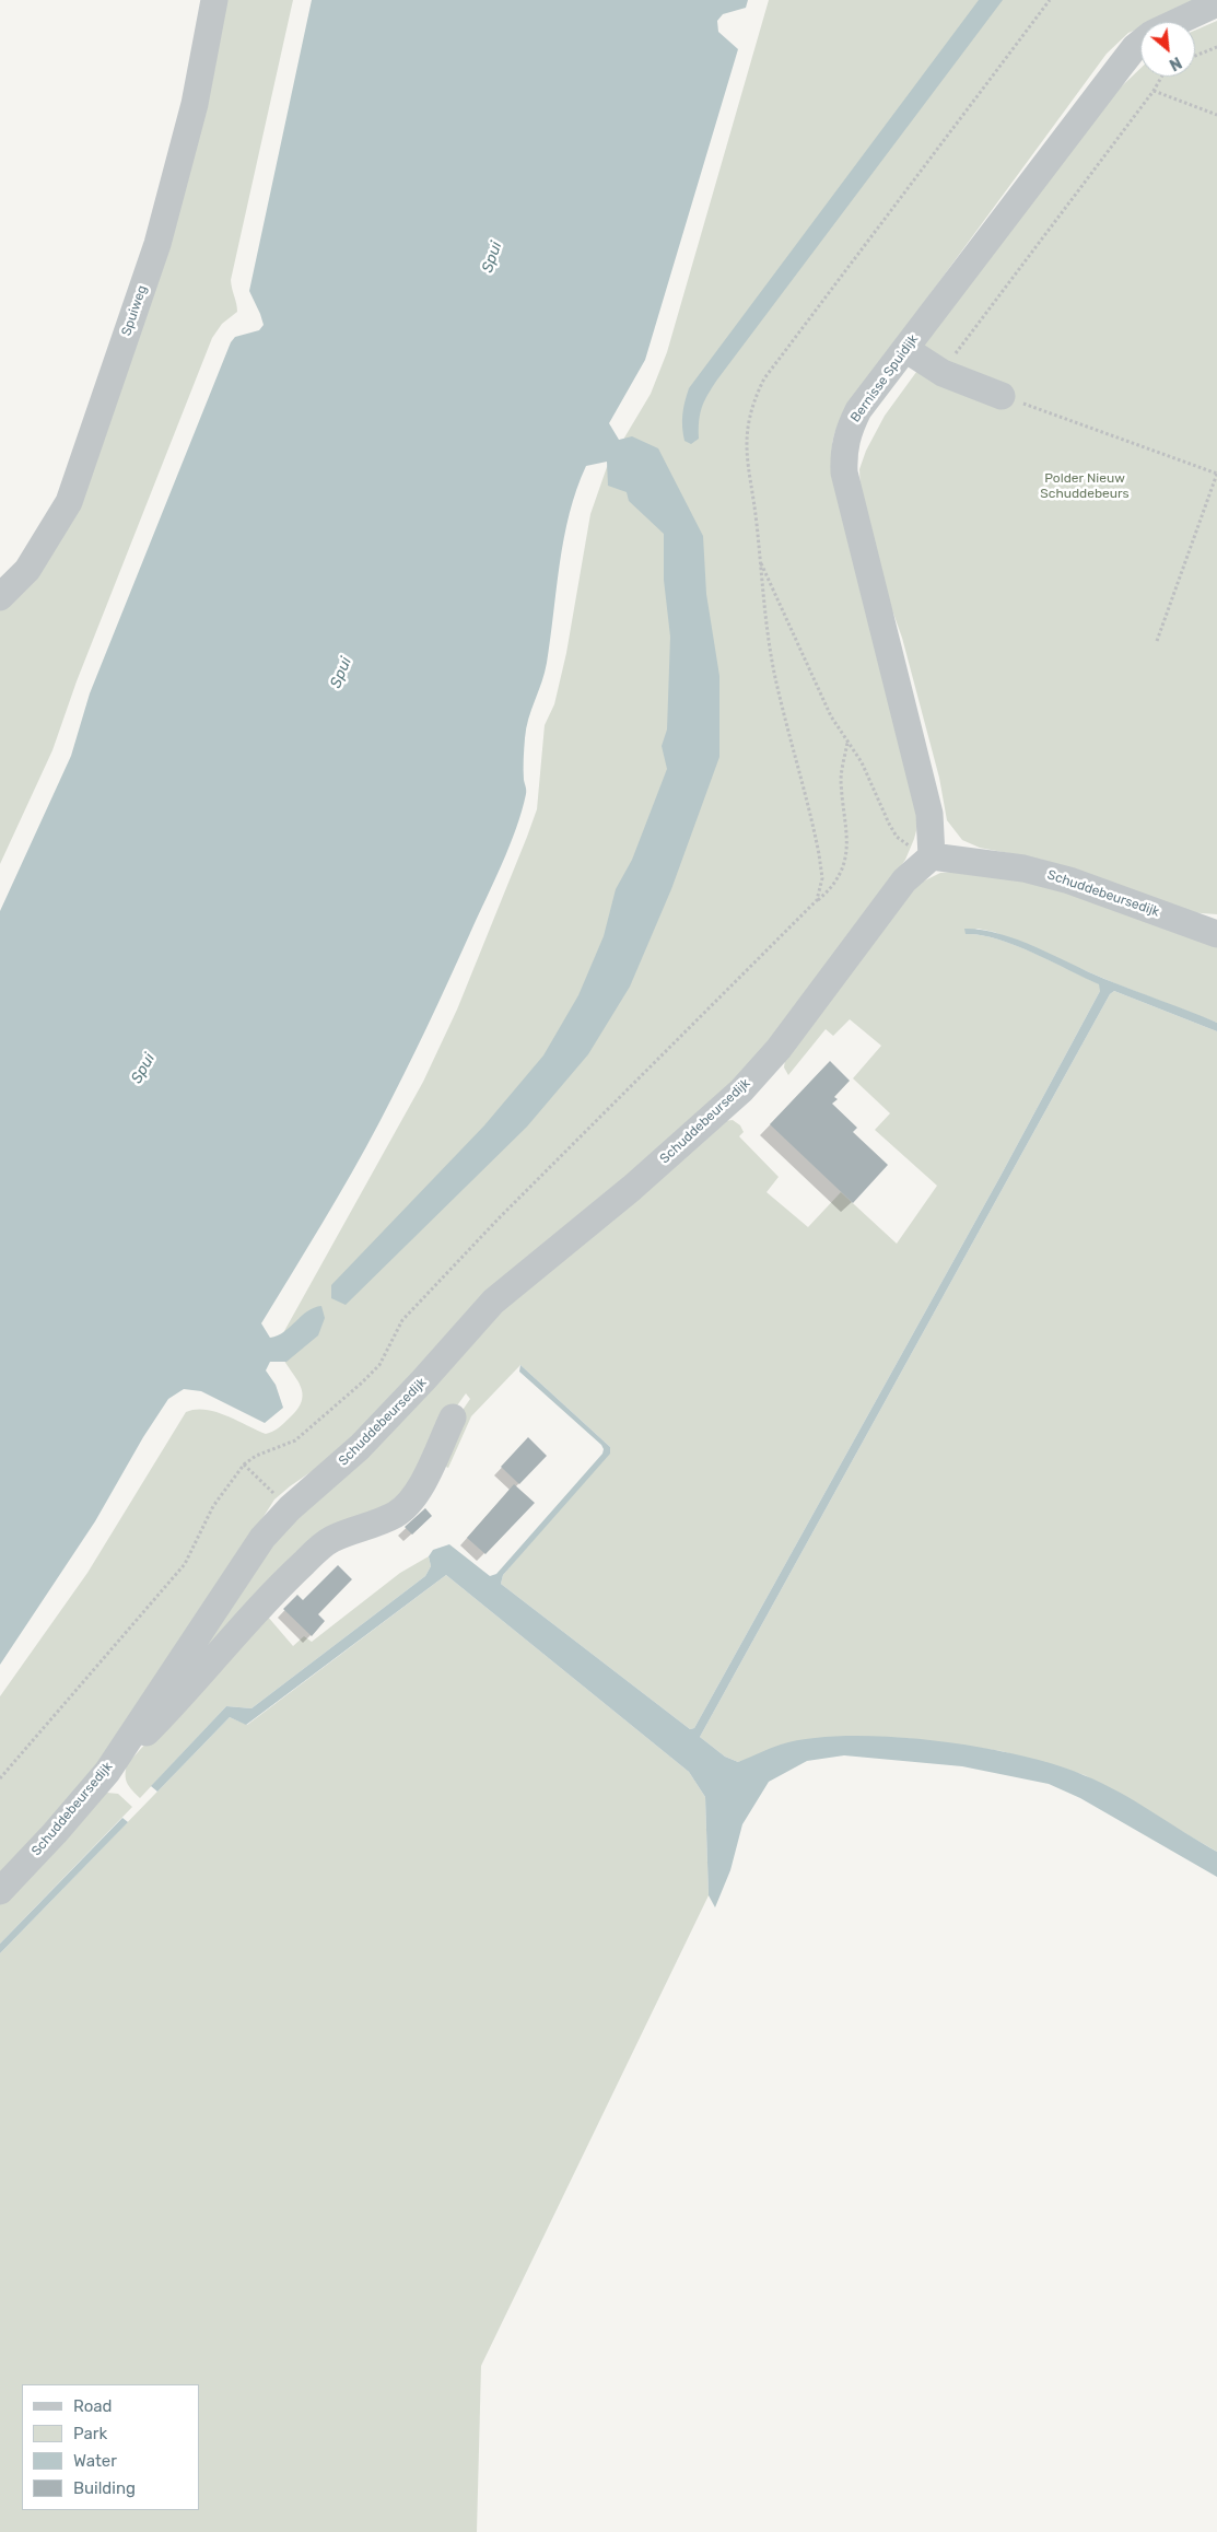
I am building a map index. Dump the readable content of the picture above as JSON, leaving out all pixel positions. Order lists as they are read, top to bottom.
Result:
{
  "streets": {
    "street": ["Spuiweg", "Bernisse Spuidijk", "Schuddebeursedijk"]
  },
  "crossings": [
    ["Bernisse Spuidijk", "Schuddebeursedijk"]
  ],
  "water": ["Spui"],
  "parks": ["Polder Nieuw Schuddebeurs"],
  "legend": [
    "Road",
    "Park",
    "Water",
    "Building"
  ],
  "north": "bottom right"
}
